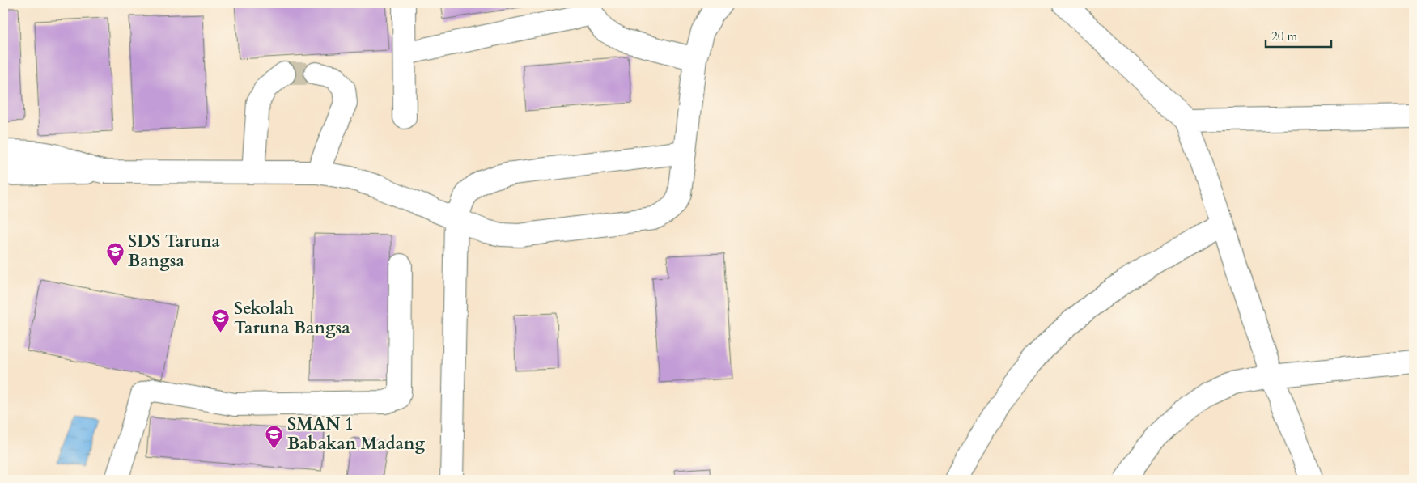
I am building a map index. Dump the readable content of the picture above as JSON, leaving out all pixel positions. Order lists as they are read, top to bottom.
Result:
{
  "places": {
    "school or university": ["SDS Taruna Bangsa", "Sekolah Taruna Bangsa", "SMAN 1 Babakan Madang"]
  },
  "scale_bar": "20 m"
}
